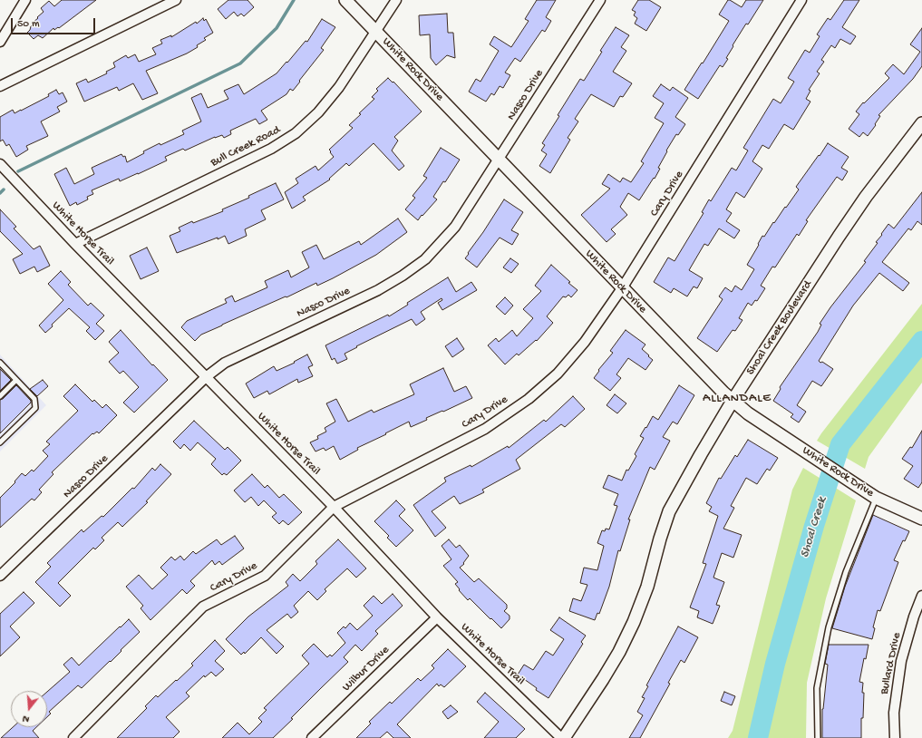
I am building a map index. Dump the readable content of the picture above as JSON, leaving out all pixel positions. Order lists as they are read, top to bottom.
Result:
{
  "streets": {
    "street": [
      "White Rock Drive",
      "Nasco Drive",
      "Bull Creek Road",
      "Cary Drive",
      "White Horse Trail",
      "Shoal Creek Boulevard",
      "Bullard Drive",
      "Wilbur Drive"
    ]
  },
  "crossings": [
    ["White Rock Drive", "Nasco Drive"],
    ["White Rock Drive", "Bull Creek Road"],
    ["White Rock Drive", "Cary Drive"],
    ["White Rock Drive", "Shoal Creek Boulevard"],
    ["Nasco Drive", "White Horse Trail"],
    ["Bull Creek Road", "White Horse Trail"],
    ["Cary Drive", "White Horse Trail"],
    ["White Horse Trail", "Shoal Creek Boulevard"],
    ["White Horse Trail", "Wilbur Drive"]
  ],
  "districts": ["ALLANDALE"],
  "water": ["Shoal Creek"],
  "scale_bar": "50 m",
  "north": "bottom"
}
